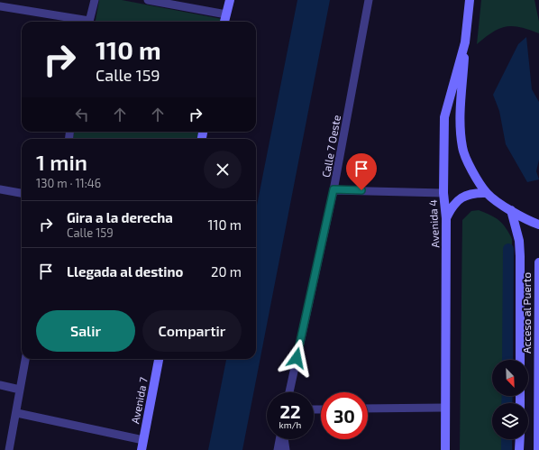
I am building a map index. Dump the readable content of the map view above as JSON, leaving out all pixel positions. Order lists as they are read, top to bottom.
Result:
{
  "streets": {
    "main road": ["Avenida 4", "Acceso al Puerto", "Avenida 7"],
    "street": ["Calle 7 Oeste"]
  },
  "north": "bottom right",
  "page": {
    "turn": ["110 m", "Calle 159"],
    "heading": ["1 min", "130 m · 11:46"],
    "list": [
      {
        "name": "Gira a la derecha",
        "note": "Calle 159",
        "value": "110 m"
      },
      {
        "name": "Llegada al destino",
        "value": "20 m"
      }
    ],
    "buttons": ["Salir", "Compartir"],
    "speed": "22 km/h",
    "limit": "30"
  }
}
